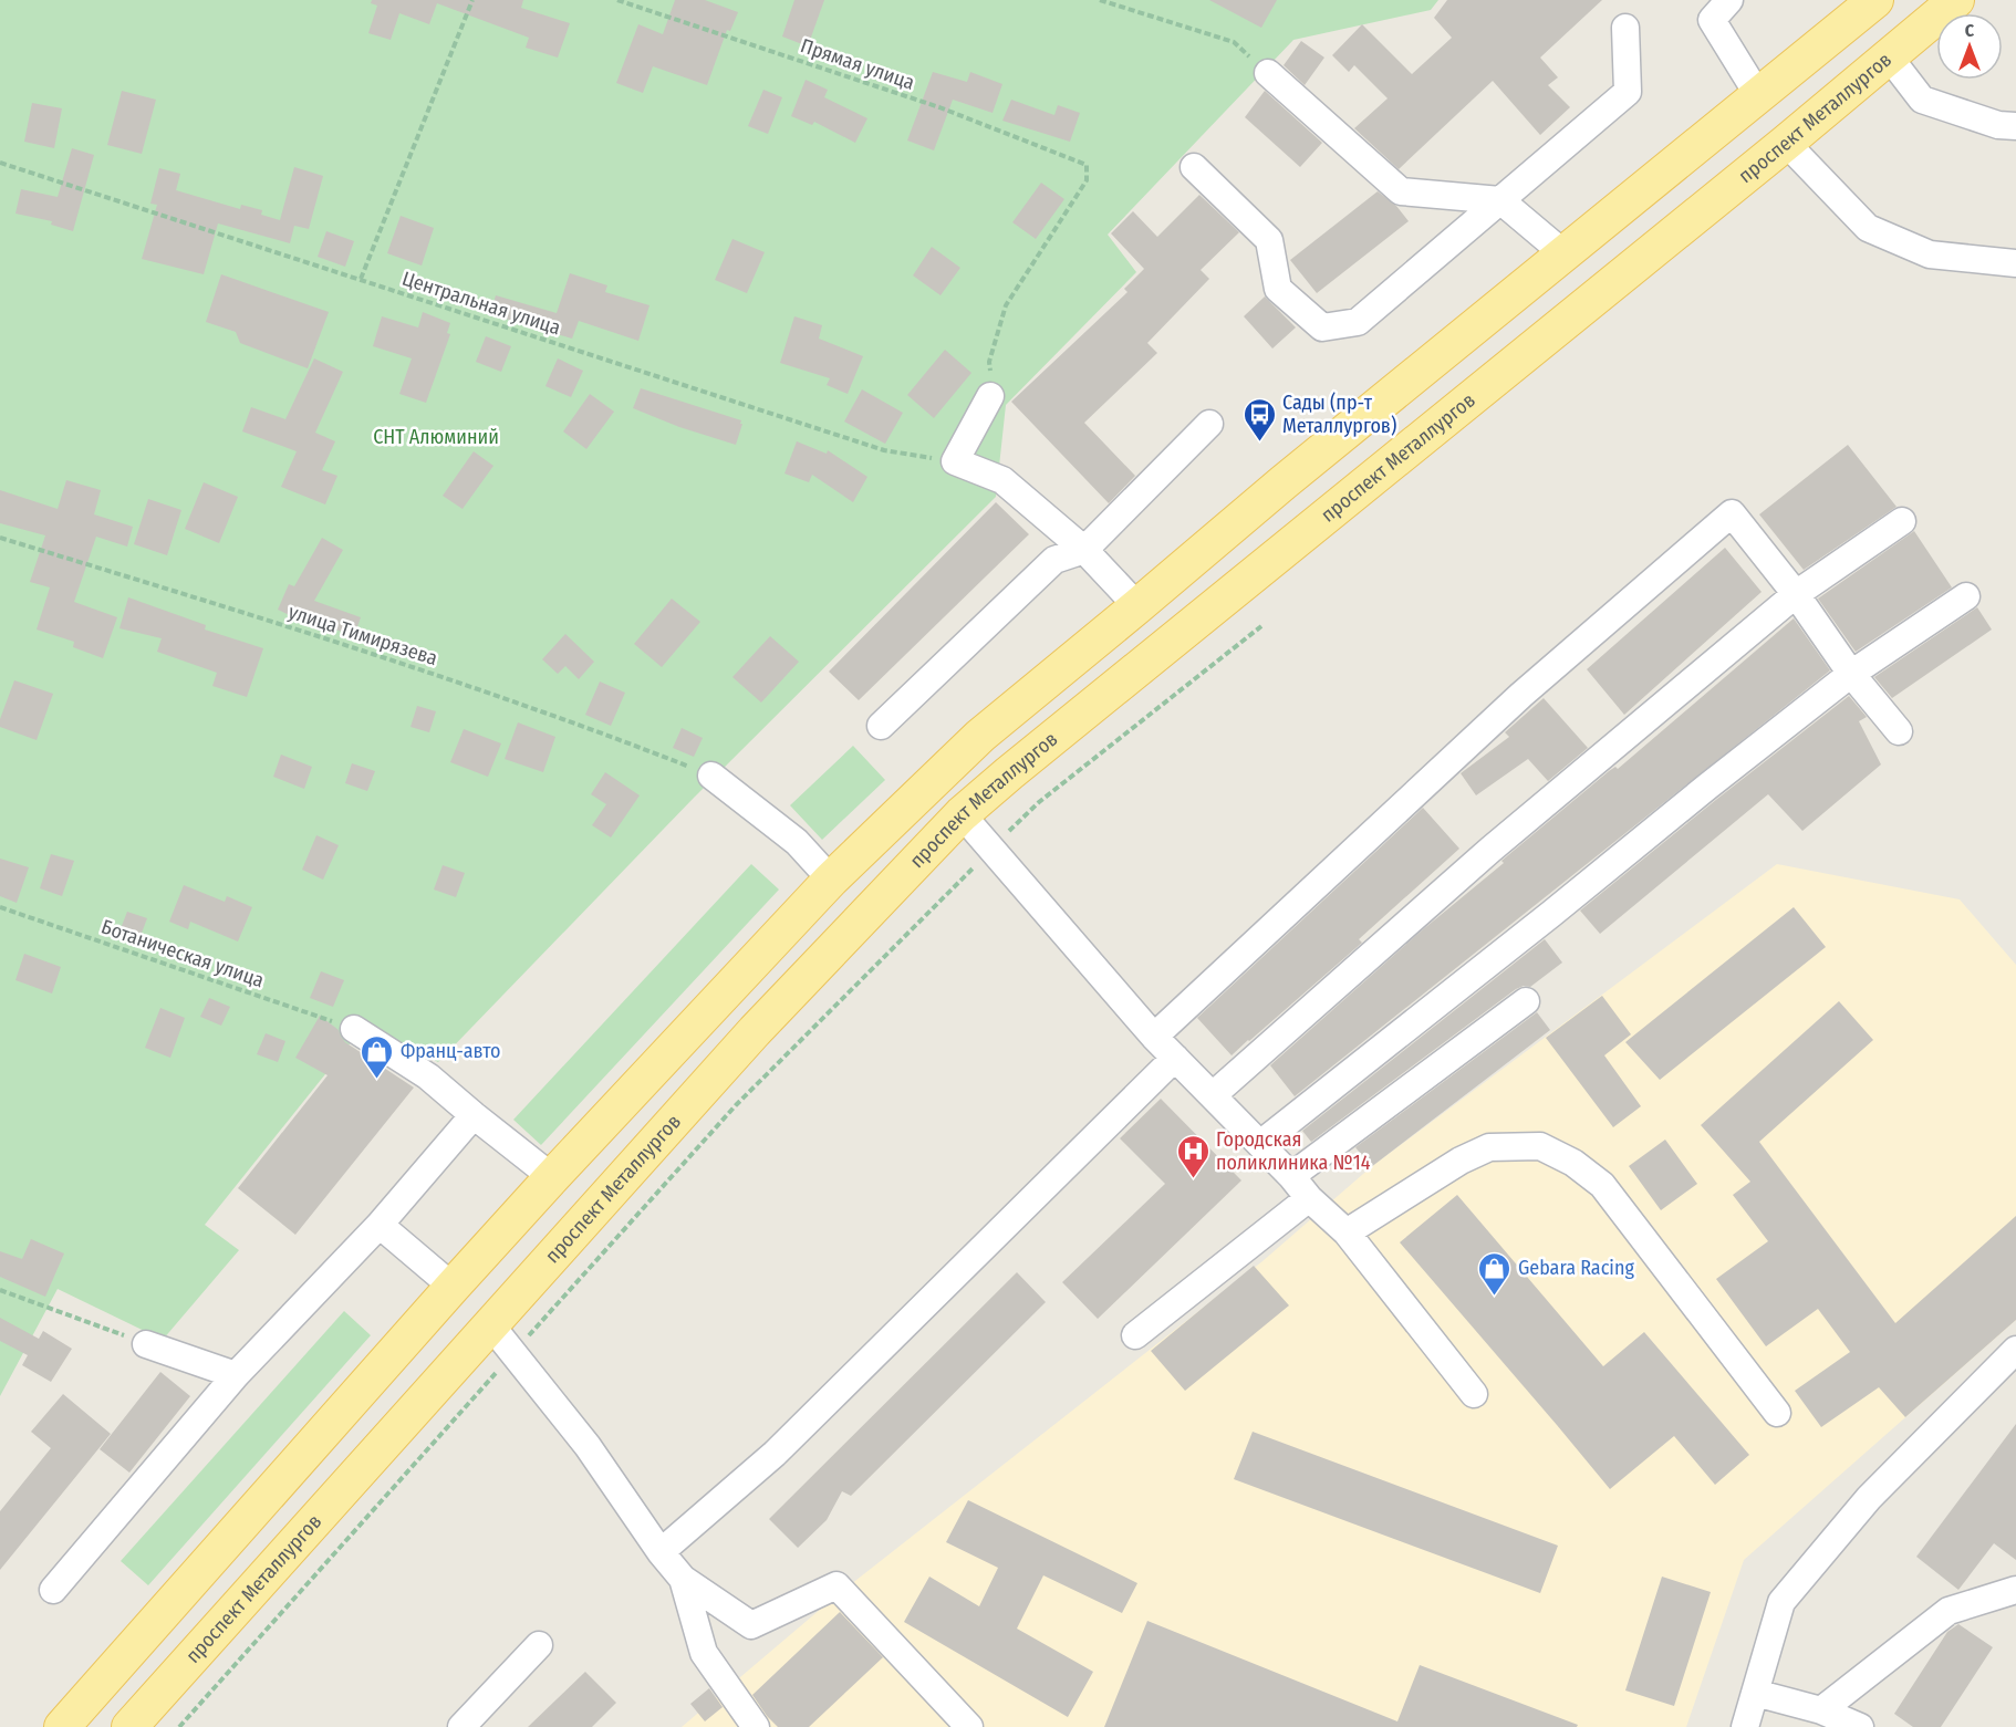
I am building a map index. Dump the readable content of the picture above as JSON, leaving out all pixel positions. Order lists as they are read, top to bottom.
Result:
{
  "streets": {
    "main road": ["проспект Металлургов"],
    "path": [
      "Прямая улица",
      "Центральная улица",
      "улица Тимирязева",
      "Ботаническая улица"
    ]
  },
  "parks": ["СНТ Алюминий"],
  "places": {
    "bus stop": ["Сады (пр-т Металлургов)"],
    "shop": ["Франц-авто", "Gebara Racing"],
    "hospital": ["Городская поликлиника №14"]
  },
  "north": "top"
}
